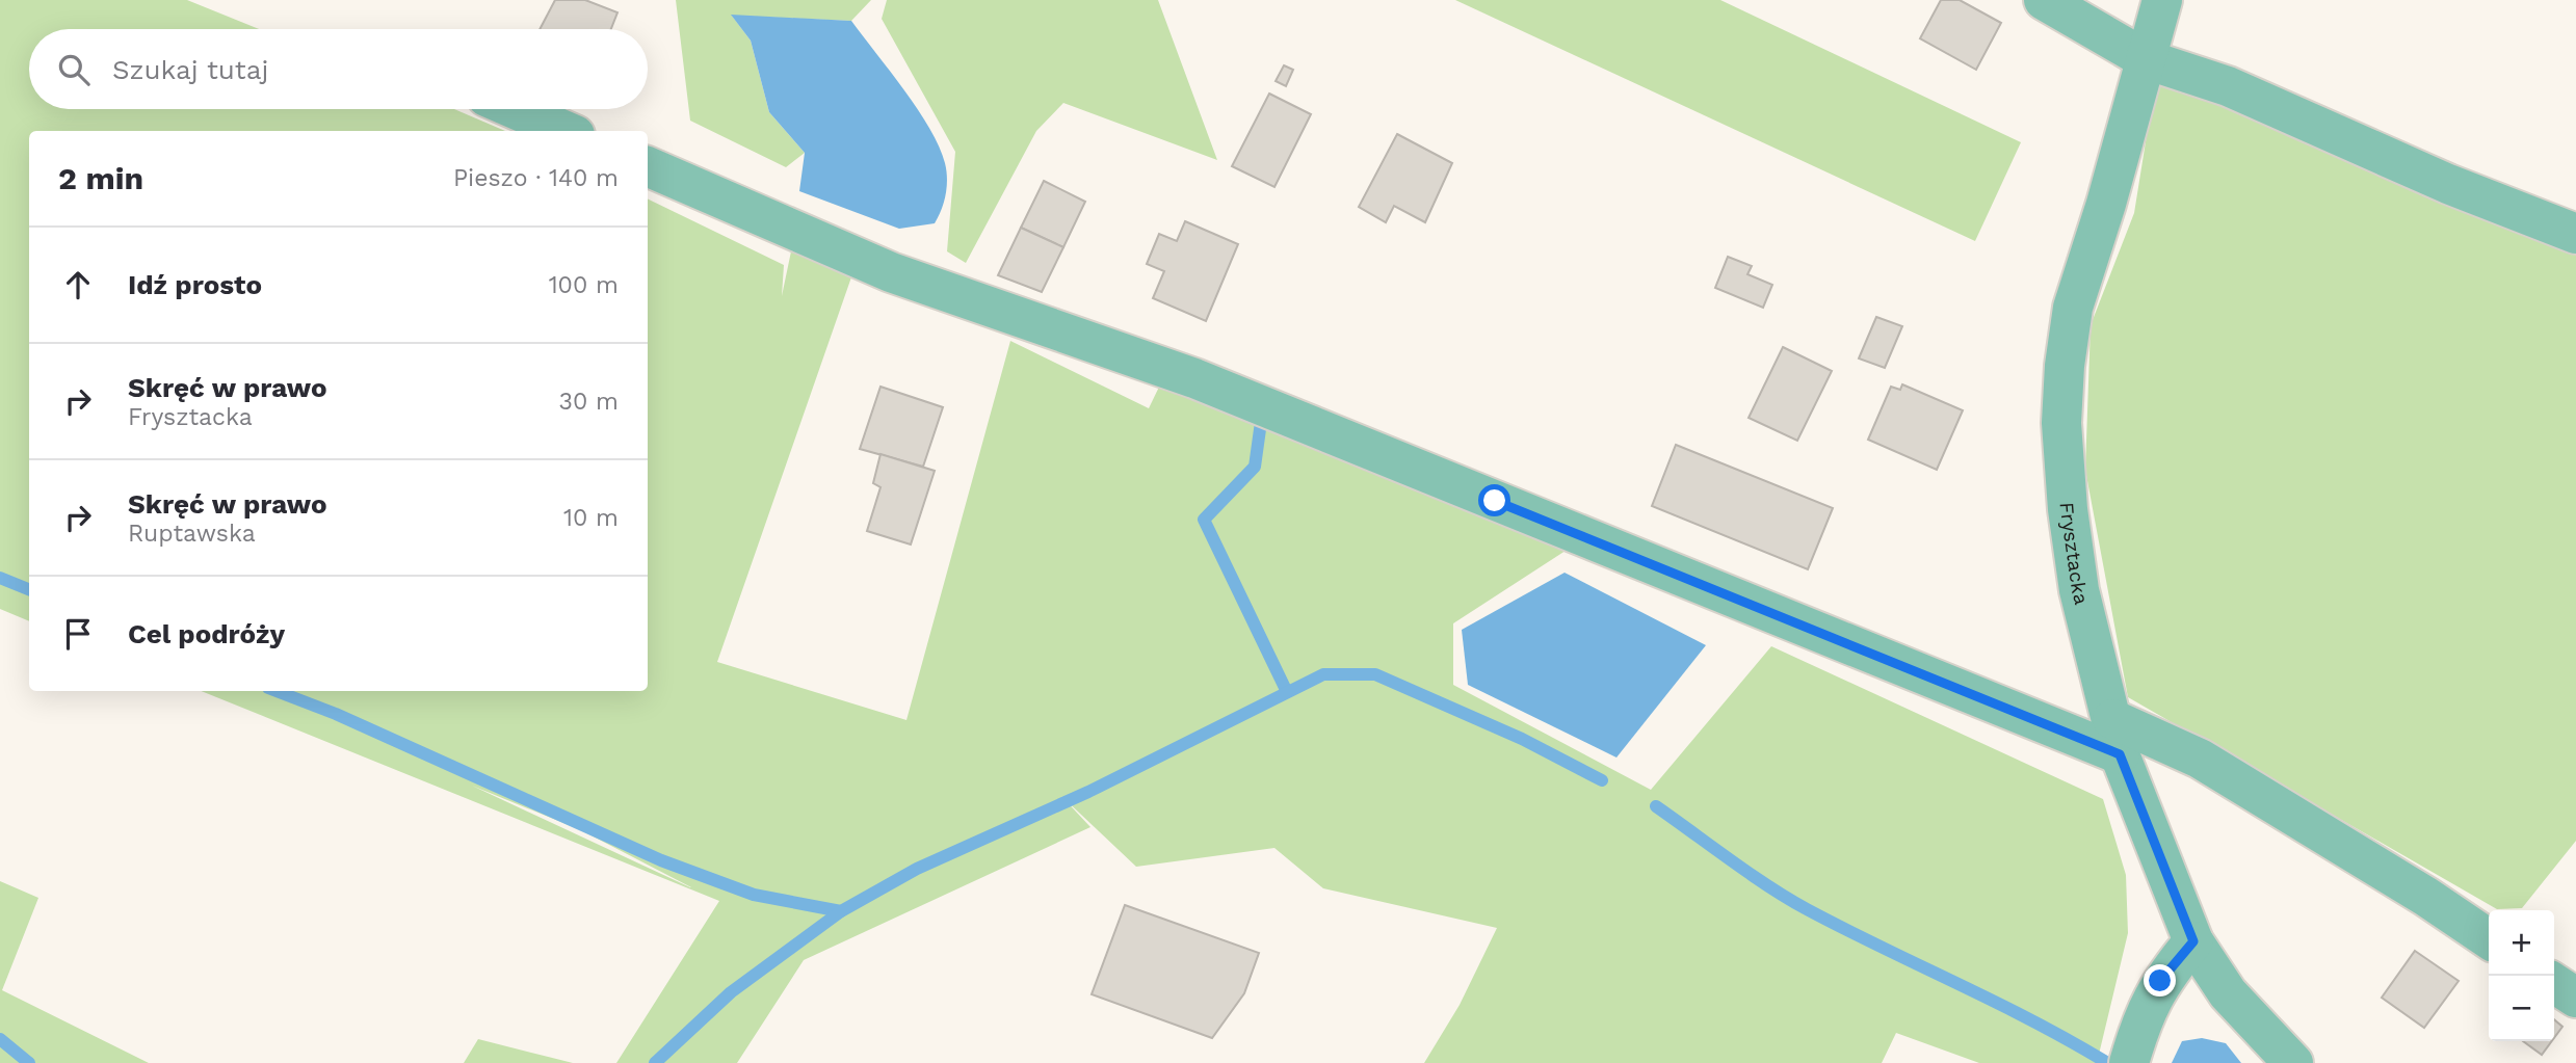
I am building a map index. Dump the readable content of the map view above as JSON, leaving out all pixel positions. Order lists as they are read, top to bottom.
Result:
{
  "streets": {
    "street": ["Frysztacka"]
  },
  "page": {
    "search": "Szukaj tutaj",
    "heading": ["2 min", "Pieszo · 140 m"],
    "list": [
      ["Idź prosto", "100 m"],
      ["Skręć w prawo", "Frysztacka", "30 m"],
      ["Skręć w prawo", "Ruptawska", "10 m"],
      "Cel podróży"
    ],
    "map_buttons": ["+", "−"]
  }
}
